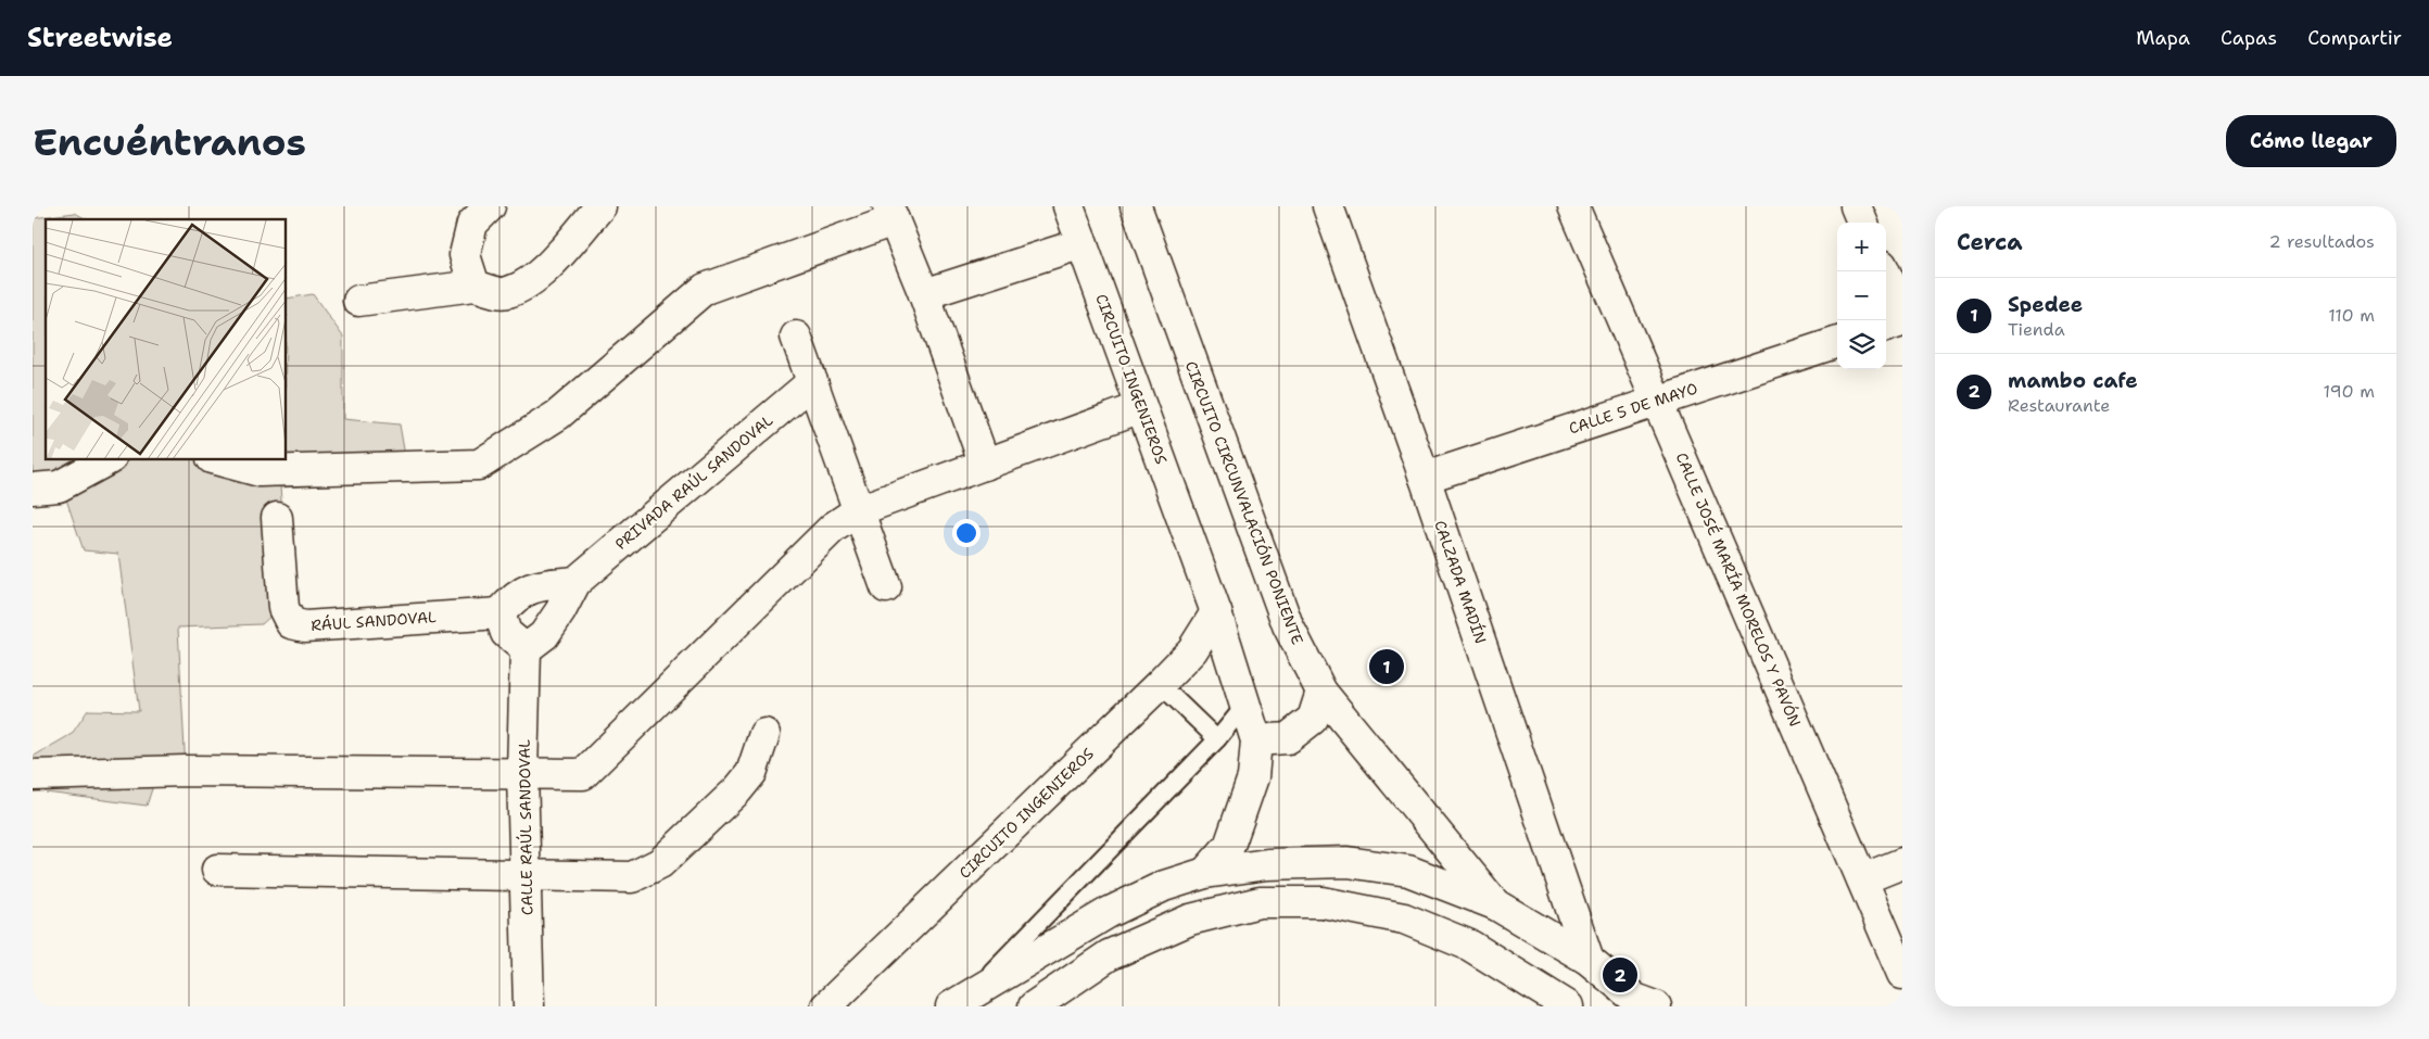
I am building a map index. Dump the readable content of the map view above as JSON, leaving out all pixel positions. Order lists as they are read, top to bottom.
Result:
{
  "streets": {
    "main road": [
      "CIRCUITO INGENIEROS",
      "CALLE 5 DE MAYO",
      "PRIVADA RAÚL SANDOVAL",
      "CIRCUITO CIRCUNVALACIÓN PONIENTE",
      "CALZADA MADÍN",
      "CALLE JOSÉ MARÍA MORELOS Y PAVÓN",
      "RÁUL SANDOVAL",
      "CALLE RAÚL SANDOVAL"
    ]
  },
  "crossings": [
    ["CALLE 5 DE MAYO", "CALZADA MADÍN"],
    ["CALLE 5 DE MAYO", "CALLE JOSÉ MARÍA MORELOS Y PAVÓN"]
  ],
  "page": {
    "header": "Streetwise",
    "nav": ["Mapa", "Capas", "Compartir"],
    "buttons": "Cómo llegar",
    "title": "Encuéntranos",
    "heading": ["Cerca", "2 resultados"],
    "map_buttons": ["+", "−"],
    "list": [
      {
        "mark": "1",
        "name": "Spedee",
        "note": "Tienda",
        "value": "110 m"
      },
      {
        "mark": "2",
        "name": "mambo cafe",
        "note": "Restaurante",
        "value": "190 m"
      }
    ],
    "pins": ["1", "2"]
  }
}
